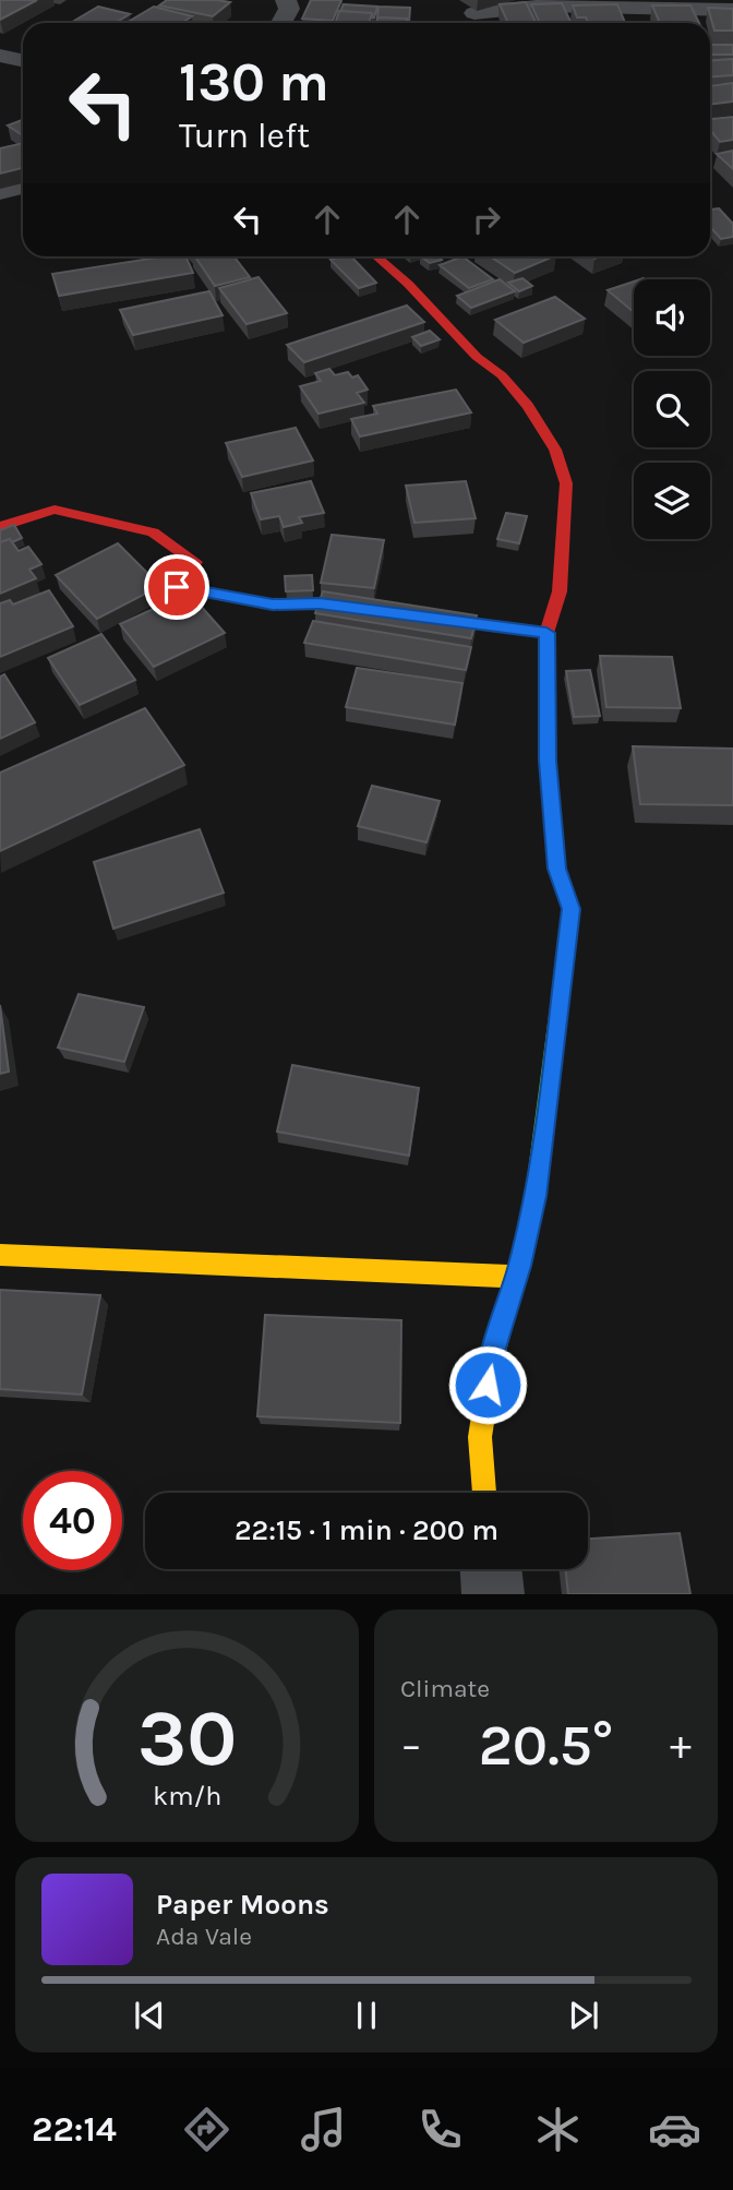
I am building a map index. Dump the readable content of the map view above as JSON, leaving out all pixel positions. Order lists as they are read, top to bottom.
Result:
{
  "page": {
    "turn": ["130 m", "Turn left"],
    "limit": "40",
    "trip": "22:15 · 1 min · 200 m",
    "tile": "Climate",
    "heat": ["−", "20.5°", "+"],
    "song": ["Paper Moons", "Ada Vale"],
    "tabs": "22:14",
    "gauge": ["30", "km/h"]
  }
}
